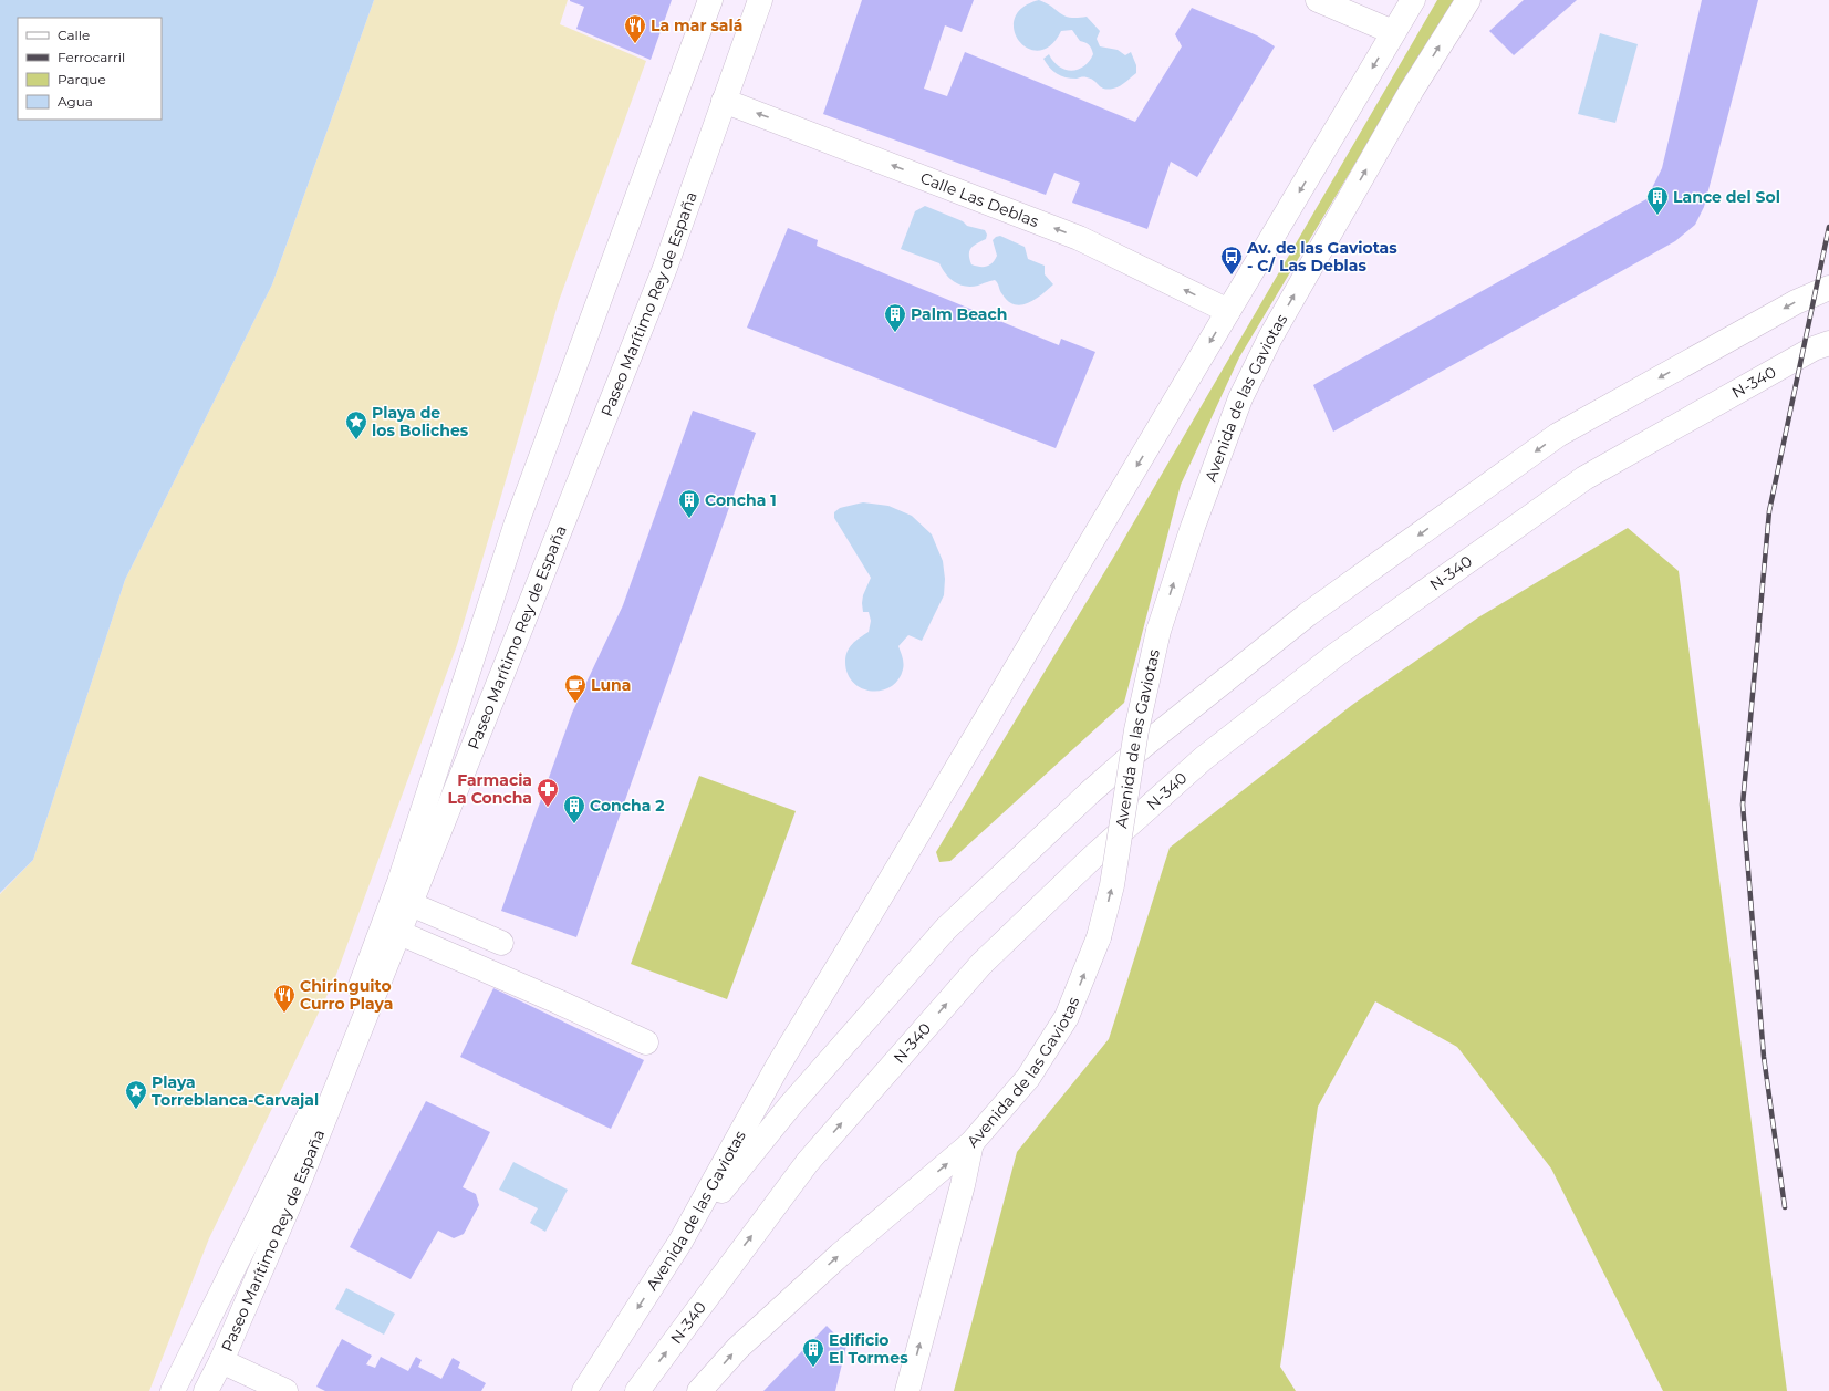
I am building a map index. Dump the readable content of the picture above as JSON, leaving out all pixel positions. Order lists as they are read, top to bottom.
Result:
{
  "streets": {
    "main road": [
      "Calle Las Deblas",
      "Paseo Marítimo Rey de España",
      "N-340",
      "Avenida de las Gaviotas"
    ]
  },
  "crossings": [
    ["Calle Las Deblas", "Paseo Marítimo Rey de España"],
    ["Calle Las Deblas", "Avenida de las Gaviotas"]
  ],
  "one_way": ["Calle Las Deblas"],
  "places": {
    "restaurant": ["La mar salá", "Chiringuito Curro Playa"],
    "building": [
      "Lance del Sol",
      "Palm Beach",
      "Concha 1",
      "Concha 2",
      "Edificio El Tormes"
    ],
    "bus stop": ["Av. de las Gaviotas - C/ Las Deblas"],
    "place": ["Playa de los Boliches", "Playa Torreblanca-Carvajal"],
    "cafe": ["Luna"],
    "pharmacy": ["Farmacia La Concha"]
  },
  "legend": [
    "Calle",
    "Ferrocarril",
    "Parque",
    "Agua"
  ]
}
